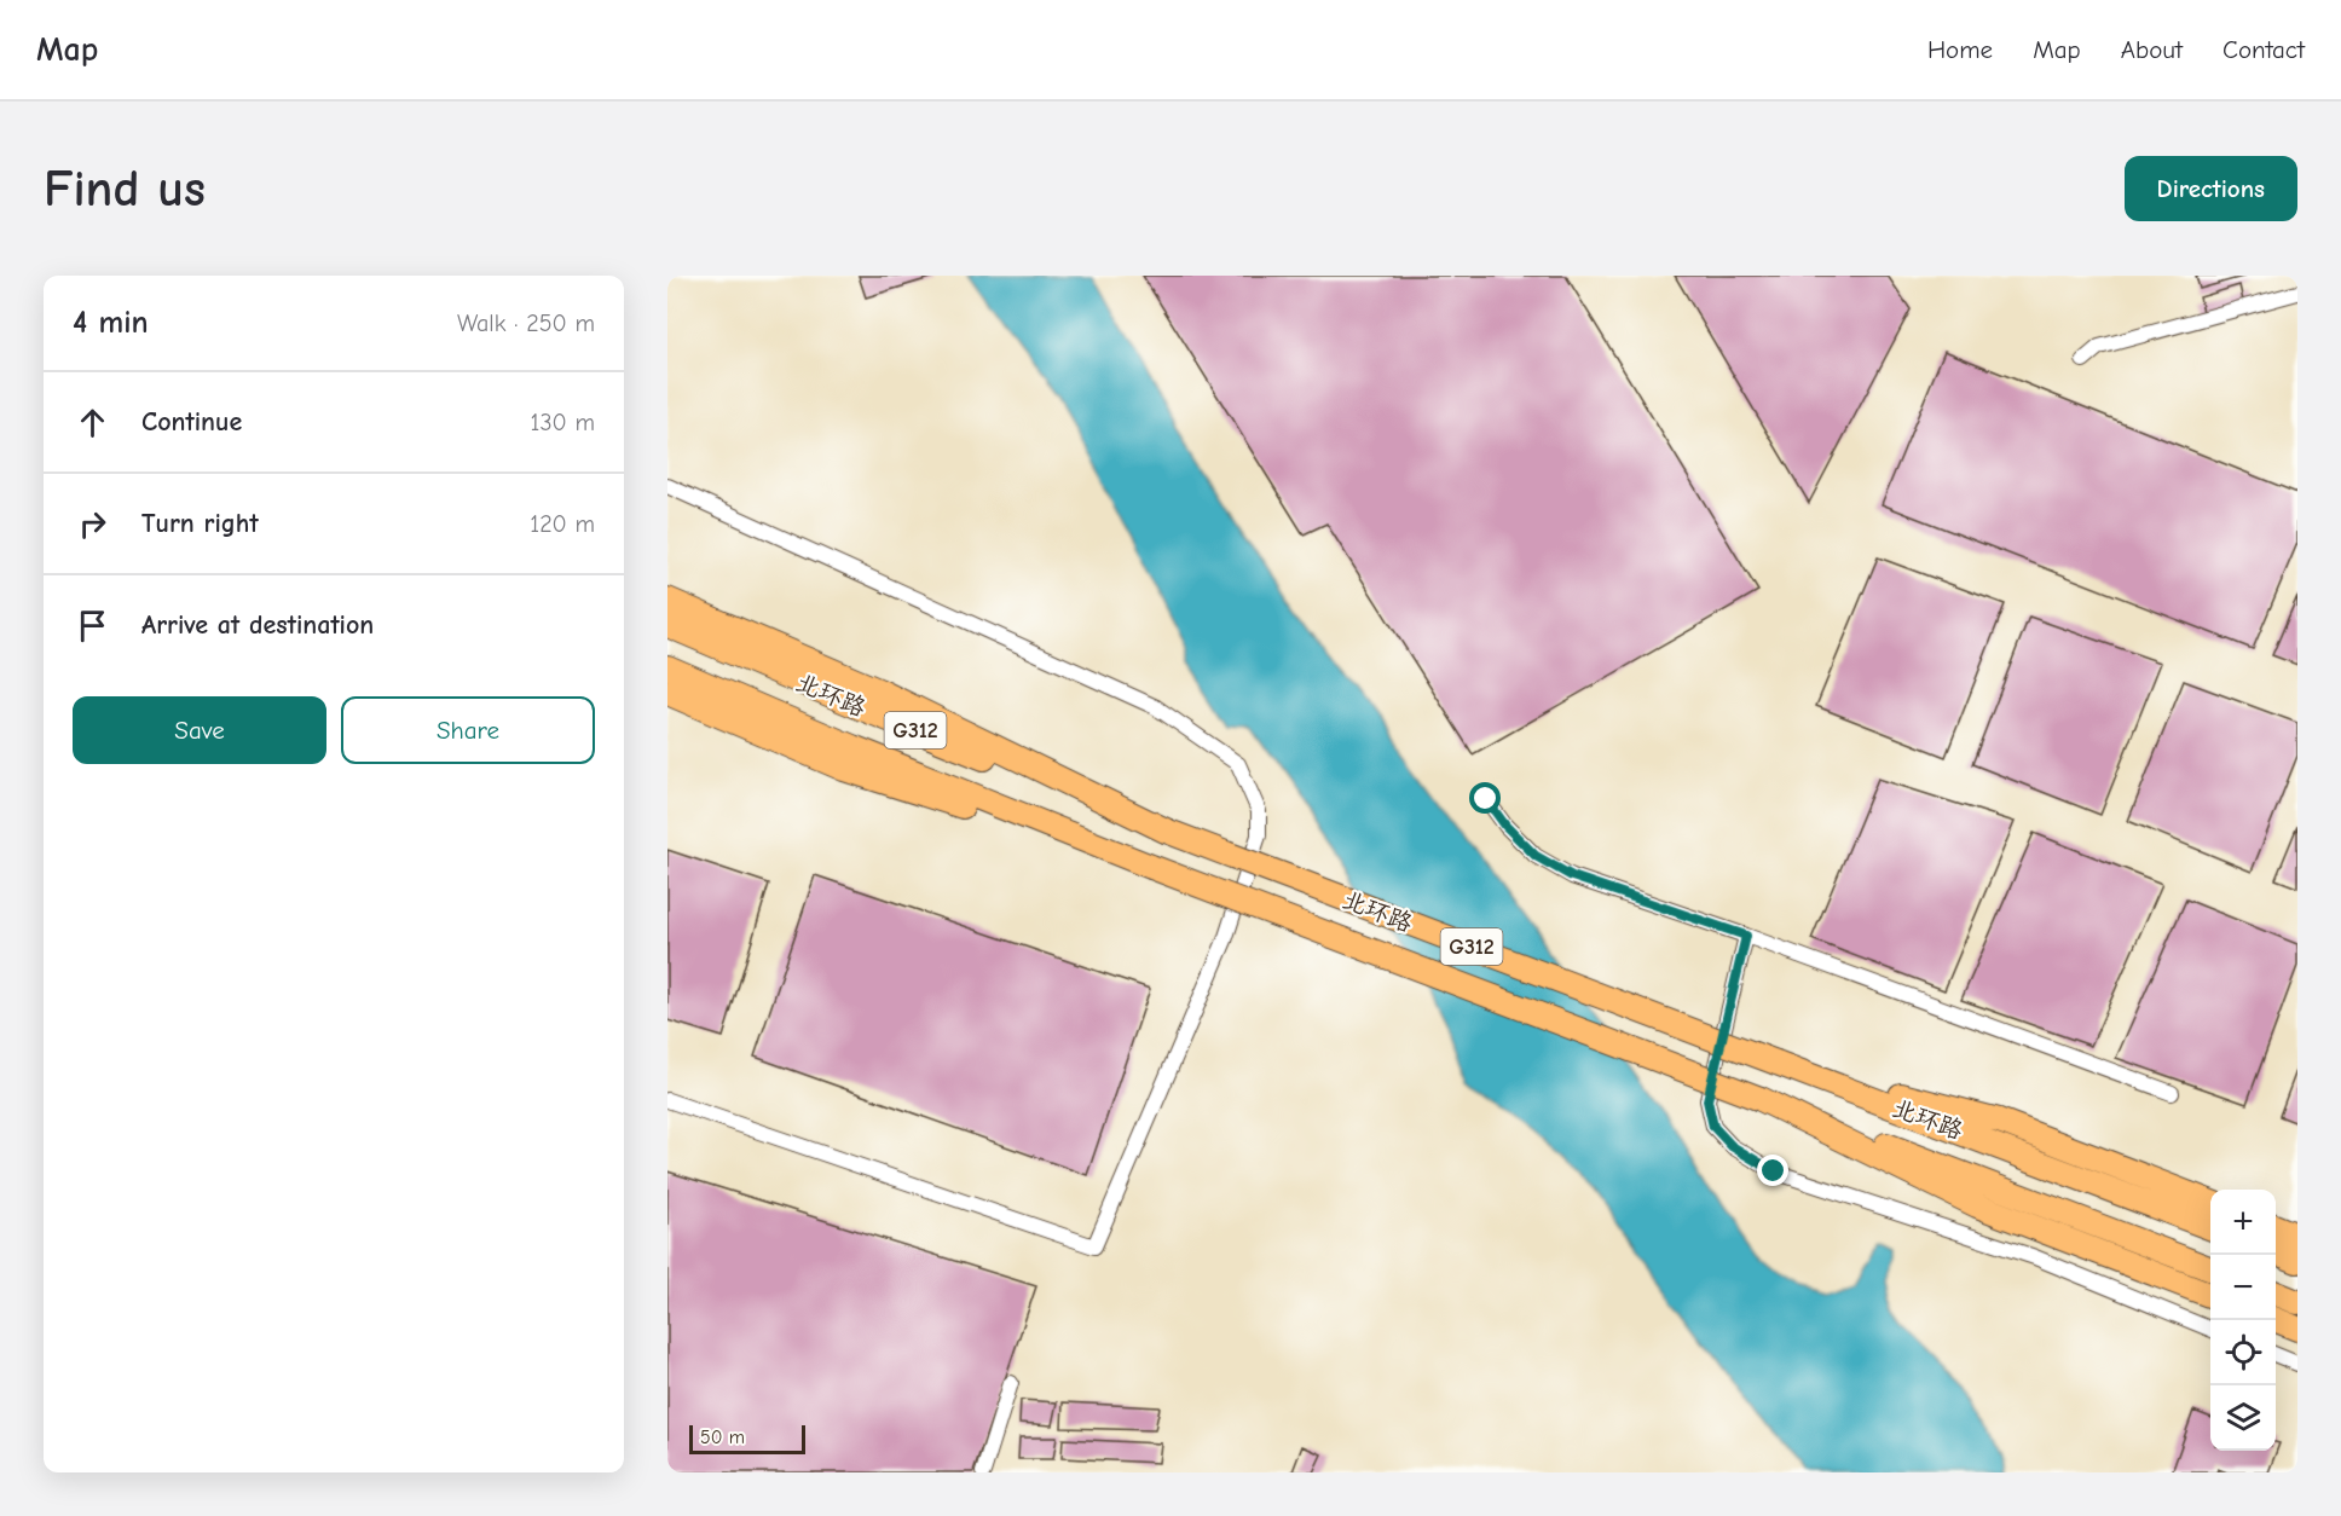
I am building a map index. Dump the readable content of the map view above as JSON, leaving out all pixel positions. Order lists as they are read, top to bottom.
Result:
{
  "streets": {
    "highway": ["北环路", "G312"]
  },
  "scale_bar": "50 m",
  "page": {
    "header": "Map",
    "nav": [
      "Home",
      "Map",
      "About",
      "Contact"
    ],
    "buttons": [
      "Directions",
      ["Save", "Share"]
    ],
    "title": "Find us",
    "heading": ["4 min", "Walk · 250 m"],
    "list": [
      ["Continue", "130 m"],
      ["Turn right", "120 m"],
      "Arrive at destination"
    ],
    "map_buttons": ["+", "−"],
    "scale": "50 m"
  }
}
